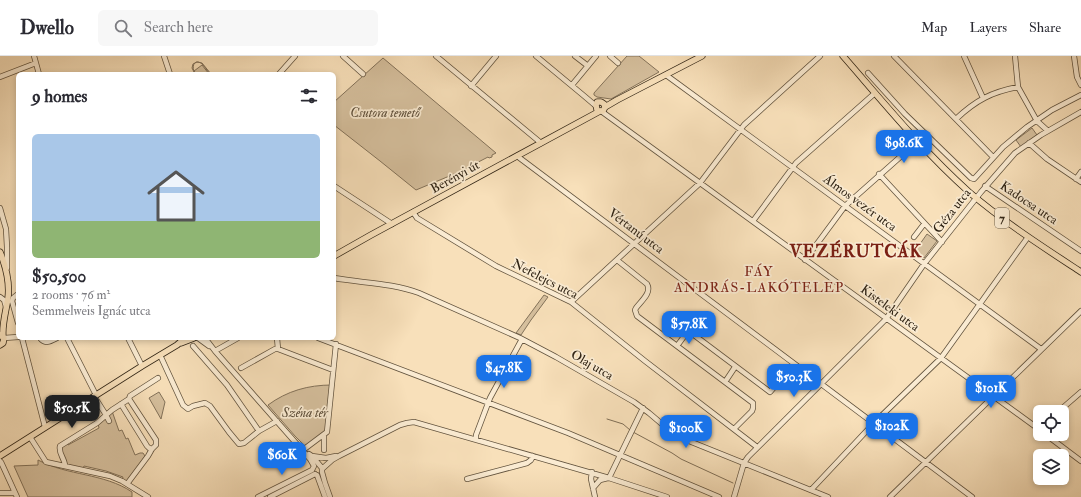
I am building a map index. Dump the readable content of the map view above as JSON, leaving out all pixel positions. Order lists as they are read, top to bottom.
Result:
{
  "streets": {
    "main road": ["Berényi út", "Kadocsa utca", "7"],
    "street": [
      "Álmos vezér utca",
      "Géza utca",
      "Vértanú utca",
      "Nefelejcs utca",
      "Kisteleki utca",
      "Olaj utca"
    ]
  },
  "crossings": [
    ["Berényi út", "Vértanú utca"],
    ["Berényi út", "Nefelejcs utca"],
    ["Berényi út", "Kisteleki utca"],
    ["Álmos vezér utca", "Géza utca"],
    ["Kadocsa utca", "Géza utca"],
    ["Géza utca", "Vértanú utca"],
    ["Géza utca", "Nefelejcs utca"],
    ["Géza utca", "Kisteleki utca"],
    ["Géza utca", "Olaj utca"]
  ],
  "districts": ["VEZÉRUTCÁK", "FÁY ANDRÁS-LAKÓTELEP"],
  "parks": ["Csutora temető", "Széna tér"],
  "page": {
    "header": "Dwello",
    "search": "Search here",
    "nav": ["Map", "Layers", "Share"],
    "heading": "9 homes",
    "list": [
      {
        "name": "$50,500",
        "note": "2 rooms · 76 m² · Semmelweis Ignác utca"
      }
    ],
    "price": [
      "$98.6K",
      "$57.8K",
      "$47.8K",
      "$50.3K",
      "$101K",
      "$50.5K",
      "$102K",
      "$100K",
      "$60K"
    ]
  }
}
